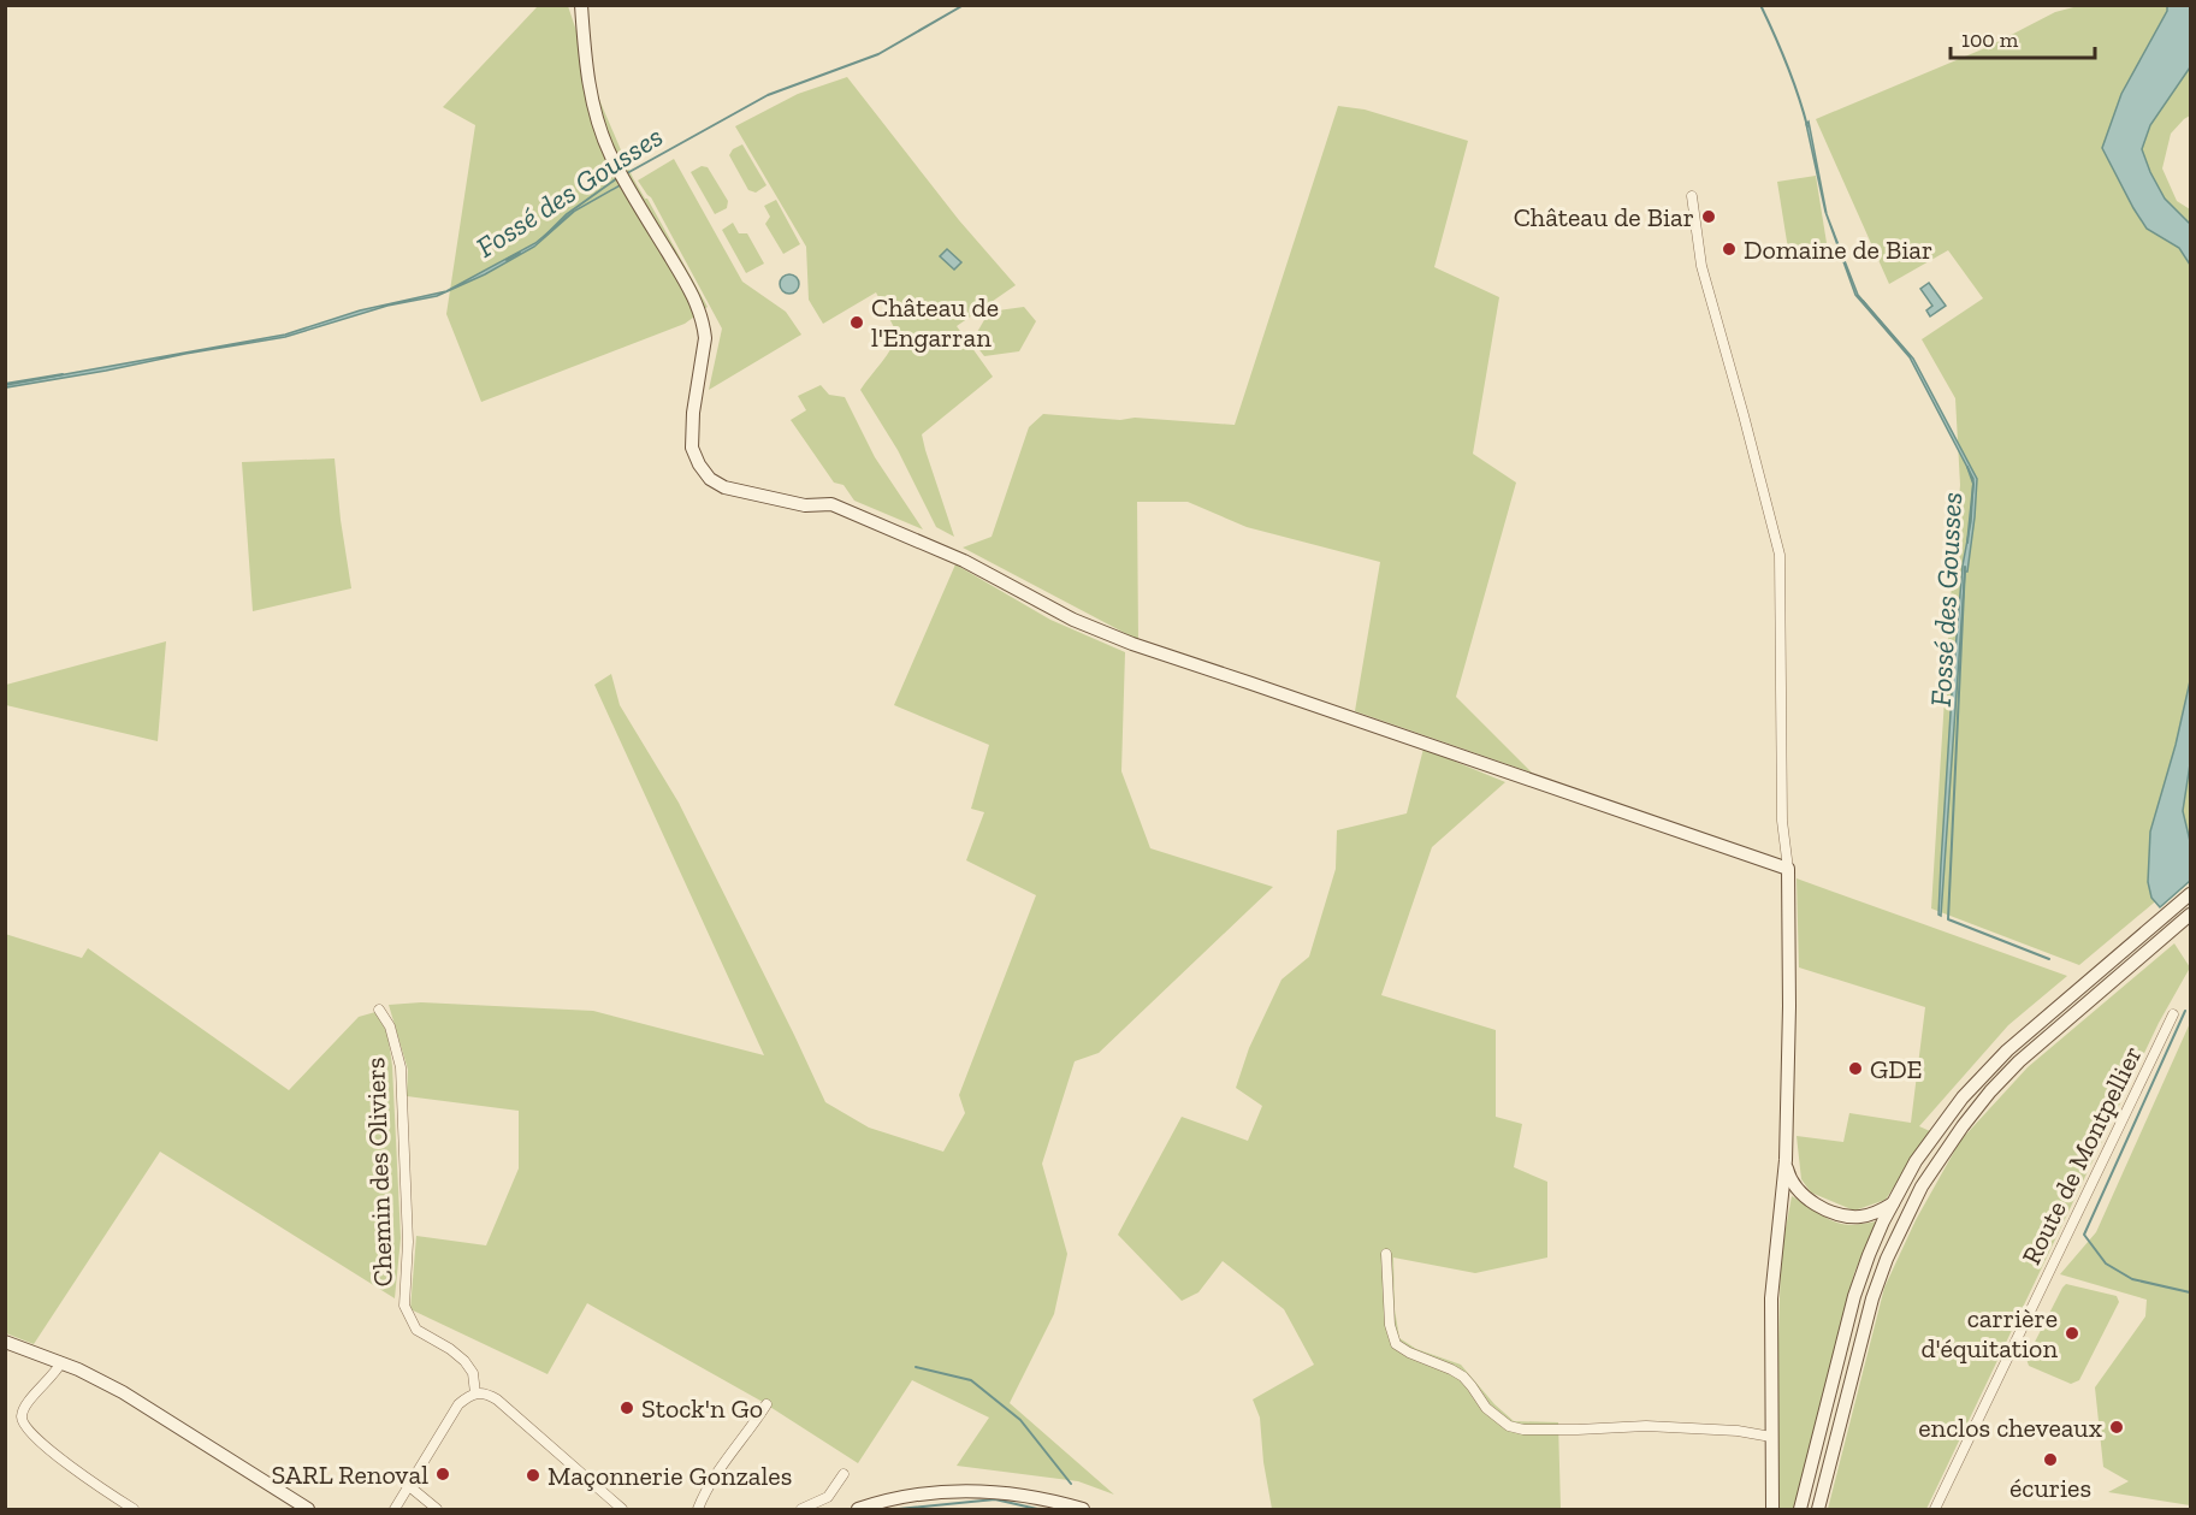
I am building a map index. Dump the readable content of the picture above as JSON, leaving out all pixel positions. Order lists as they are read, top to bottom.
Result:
{
  "streets": {
    "street": ["Route de Montpellier", "Chemin des Oliviers"]
  },
  "water": ["Fossé des Gousses"],
  "places": [
    "Château de Biar",
    "Domaine de Biar",
    "Château de l'Engarran",
    "GDE",
    "carrière d'équitation",
    "Stock'n Go",
    "enclos cheveaux",
    "écuries",
    "SARL Renoval",
    "Maçonnerie Gonzales"
  ],
  "scale_bar": "100 m"
}
